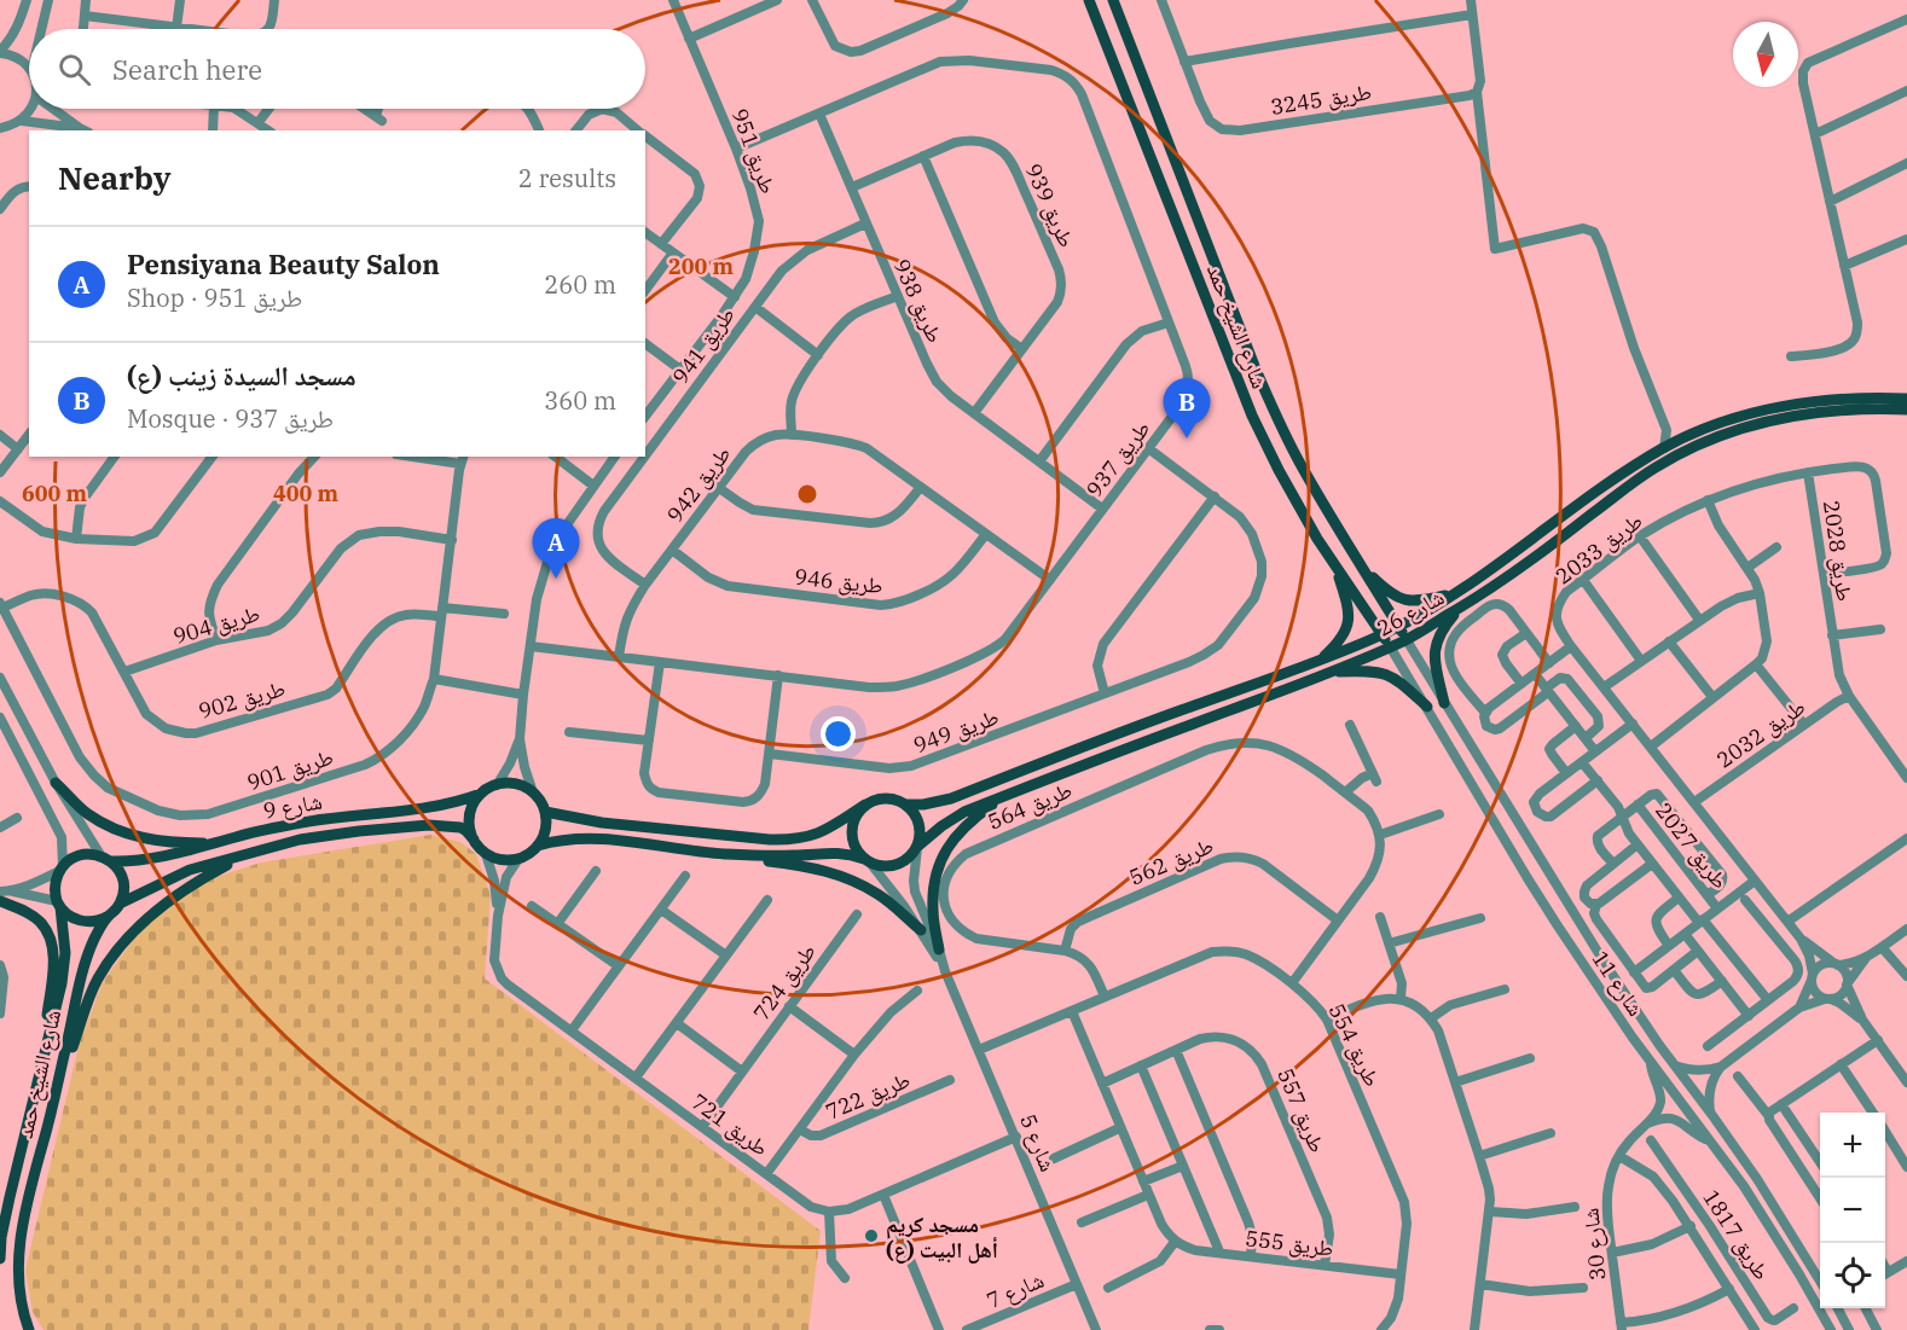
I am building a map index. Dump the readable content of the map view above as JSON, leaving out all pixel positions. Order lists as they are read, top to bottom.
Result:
{
  "streets": {
    "main road": ["شارع الشيخ حمد", "شارع 26", "شارع 9"],
    "street": [
      "طريق 3245",
      "طريق 951",
      "طريق 939",
      "طريق 938",
      "طريق 941",
      "طريق 937",
      "طريق 942",
      "طريق 2033",
      "طريق 2028",
      "طريق 946",
      "طريق 904",
      "طريق 902",
      "طريق 949",
      "طريق 2032",
      "طريق 901",
      "طريق 564",
      "طريق 2027",
      "طريق 562",
      "طريق 724",
      "شارع 11",
      "طريق 554",
      "طريق 722",
      "طريق 557",
      "طريق 721",
      "شارع 5",
      "طريق 1817",
      "طريق 555",
      "شارع 30",
      "شارع 7"
    ]
  },
  "crossings": [
    ["طريق 951", "طريق 937"],
    ["طريق 939", "طريق 938"],
    ["طريق 938", "طريق 941"],
    ["طريق 938", "طريق 937"],
    ["شارع الشيخ حمد", "شارع 26"],
    ["شارع الشيخ حمد", "شارع 9"],
    ["شارع الشيخ حمد", "شارع 11"],
    ["طريق 941", "طريق 942"],
    ["طريق 937", "طريق 942"],
    ["طريق 937", "طريق 949"],
    ["طريق 942", "طريق 946"],
    ["طريق 2033", "طريق 2028"],
    ["طريق 2033", "طريق 2032"],
    ["طريق 2028", "طريق 2032"],
    ["شارع 26", "شارع 11"],
    ["شارع 26", "شارع 5"],
    ["طريق 904", "طريق 902"],
    ["طريق 904", "طريق 901"],
    ["طريق 902", "طريق 901"],
    ["شارع 9", "طريق 721"],
    ["طريق 564", "طريق 562"],
    ["طريق 564", "طريق 554"],
    ["طريق 724", "طريق 722"],
    ["طريق 724", "طريق 721"],
    ["شارع 11", "شارع 30"],
    ["طريق 554", "شارع 5"],
    ["طريق 554", "طريق 555"],
    ["طريق 722", "طريق 721"],
    ["طريق 557", "طريق 555"],
    ["شارع 5", "شارع 7"],
    ["طريق 1817", "شارع 30"]
  ],
  "places": ["مسجد كريم أهل البيت (ع)"],
  "north": "bottom",
  "page": {
    "search": "Search here",
    "heading": ["Nearby", "2 results"],
    "list": [
      {
        "mark": "A",
        "name": "Pensiyana Beauty Salon",
        "note": "Shop · طريق 951",
        "value": "260 m"
      },
      {
        "mark": "B",
        "name": "مسجد السيدة زينب (ع)",
        "note": "Mosque · طريق 937",
        "value": "360 m"
      }
    ],
    "pins": ["B", "A"],
    "map_buttons": ["+", "−"]
  },
  "rings": ["200 m", "600 m", "400 m"]
}
